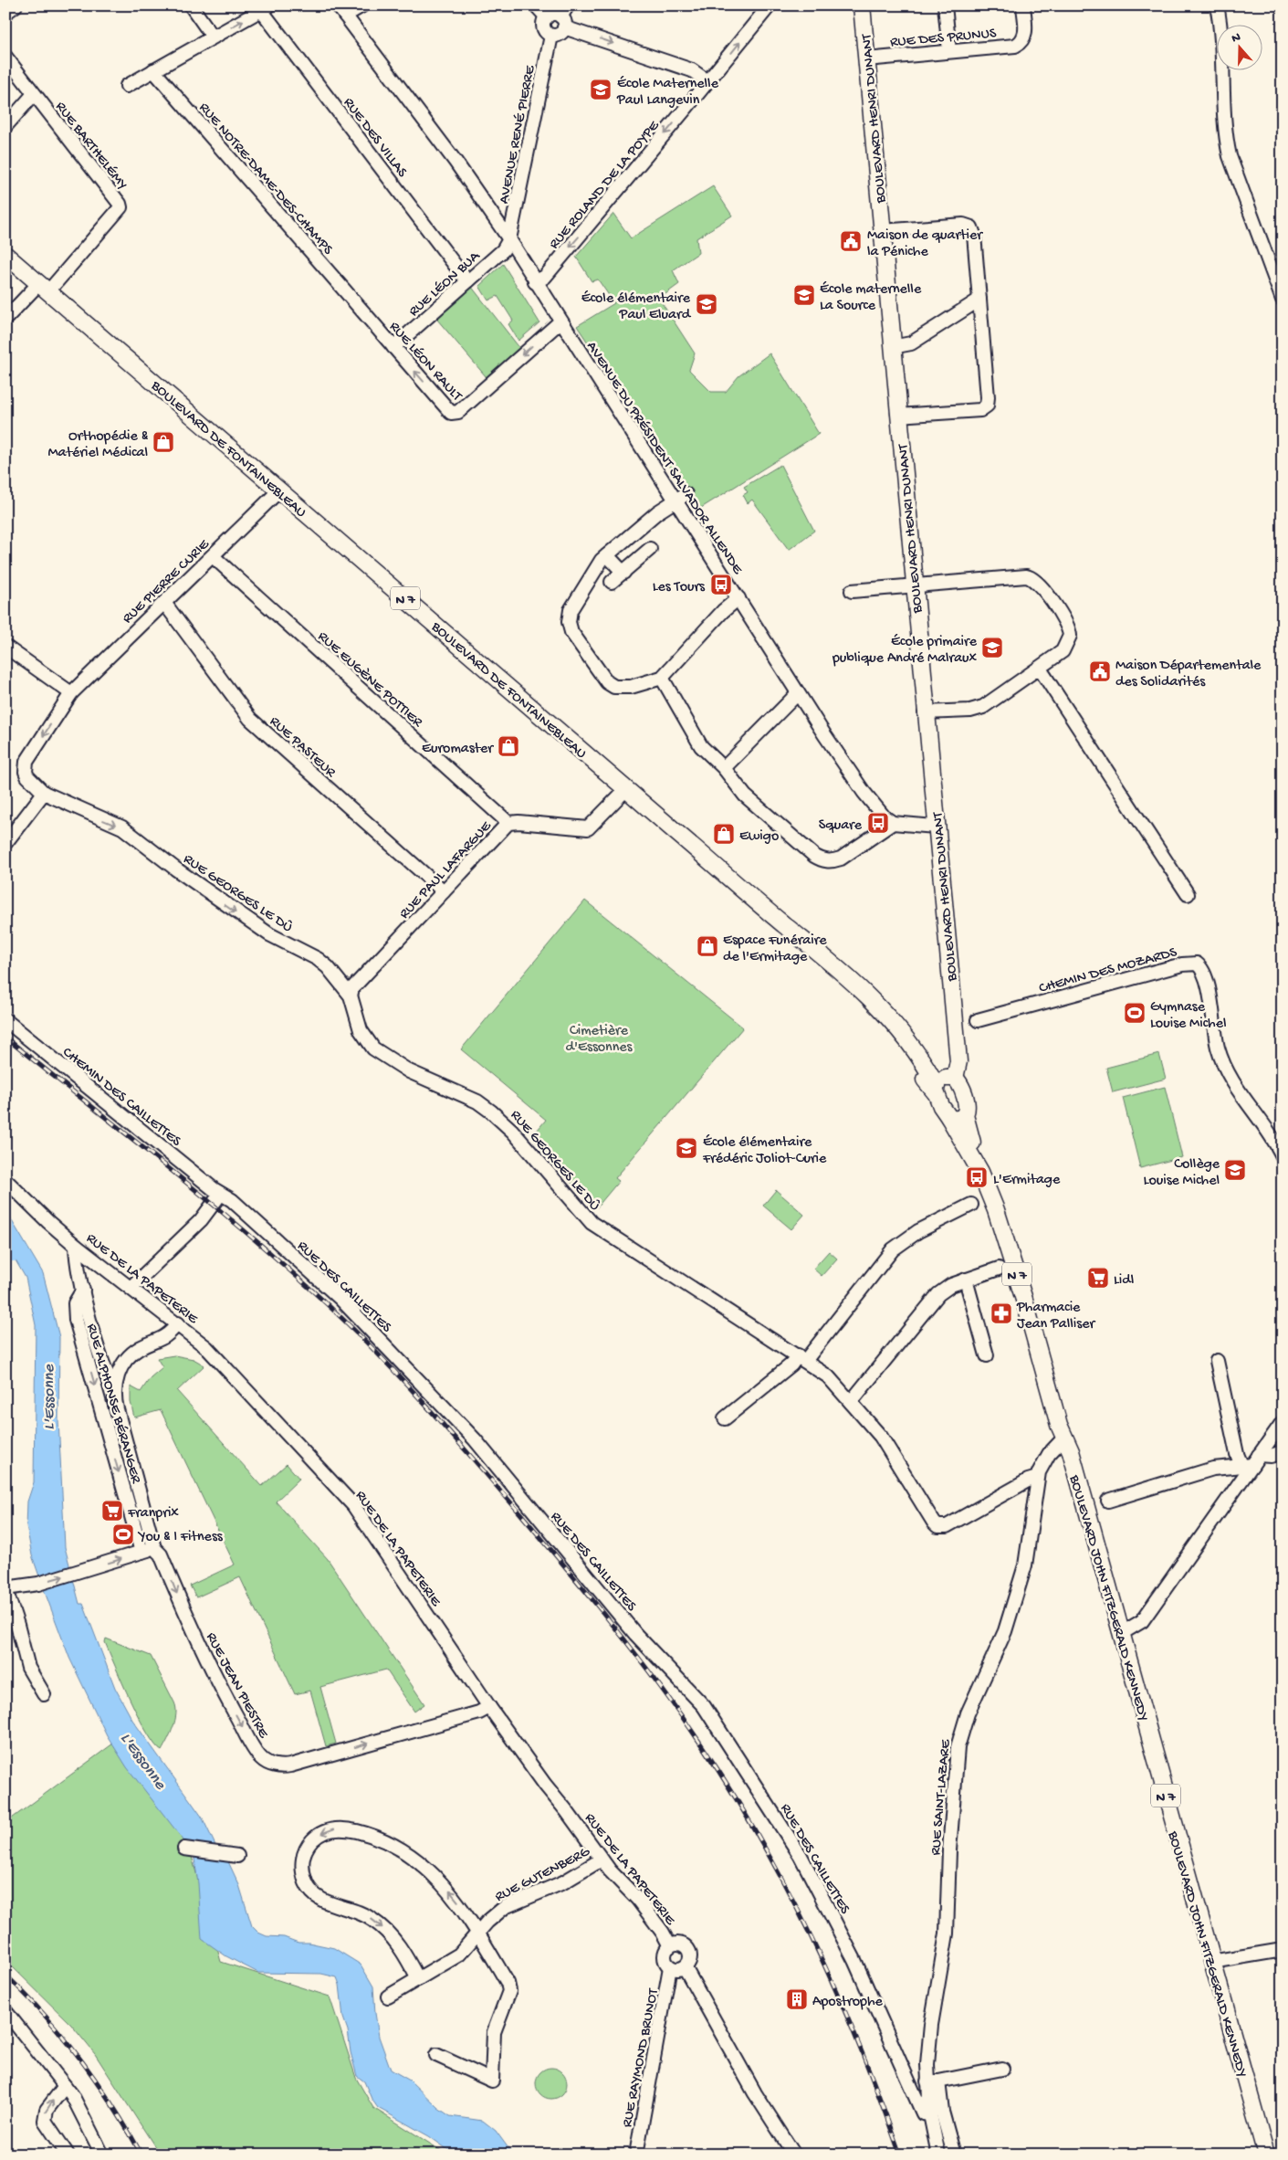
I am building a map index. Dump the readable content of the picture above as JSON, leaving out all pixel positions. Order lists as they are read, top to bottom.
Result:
{
  "streets": {
    "main road": [
      "BOULEVARD HENRI DUNANT",
      "BOULEVARD DE FONTAINEBLEAU",
      "N 7",
      "BOULEVARD JOHN FITZGERALD KENNEDY"
    ],
    "street": [
      "RUE DES PRUNUS",
      "AVENUE RENÉ PIERRE",
      "RUE DES VILLAS",
      "RUE BARTHELÉMY",
      "RUE NOTRE-DAME-DES-CHAMPS",
      "RUE ROLAND DE LA POYPE",
      "RUE LÉON BUA",
      "RUE LÉON RAULT",
      "AVENUE DU PRÉSIDENT SALVADOR ALLENDE",
      "RUE PIERRE CURIE",
      "RUE EUGÈNE POTTIER",
      "RUE PASTEUR",
      "RUE PAUL LAFARGUE",
      "RUE GEORGES LE DÛ",
      "CHEMIN DES MOZARDS",
      "CHEMIN DES CAILLETTES",
      "RUE DE LA PAPETERIE",
      "RUE DES CAILLETTES",
      "RUE ALPHONSE BÉRANGER",
      "RUE JEAN PIESTRE",
      "RUE SAINT-LAZARE",
      "RUE GUTENBERG",
      "RUE RAYMOND BRUNOT"
    ]
  },
  "crossings": [
    ["RUE DES PRUNUS", "BOULEVARD HENRI DUNANT"],
    ["BOULEVARD HENRI DUNANT", "BOULEVARD DE FONTAINEBLEAU"],
    ["BOULEVARD HENRI DUNANT", "BOULEVARD JOHN FITZGERALD KENNEDY"],
    ["AVENUE RENÉ PIERRE", "RUE LÉON BUA"],
    ["AVENUE RENÉ PIERRE", "AVENUE DU PRÉSIDENT SALVADOR ALLENDE"],
    ["RUE DES VILLAS", "RUE LÉON BUA"],
    ["RUE BARTHELÉMY", "BOULEVARD DE FONTAINEBLEAU"],
    ["RUE NOTRE-DAME-DES-CHAMPS", "RUE LÉON RAULT"],
    ["RUE ROLAND DE LA POYPE", "AVENUE DU PRÉSIDENT SALVADOR ALLENDE"],
    ["RUE LÉON BUA", "RUE LÉON RAULT"],
    ["RUE LÉON BUA", "AVENUE DU PRÉSIDENT SALVADOR ALLENDE"],
    ["RUE LÉON RAULT", "AVENUE DU PRÉSIDENT SALVADOR ALLENDE"],
    ["BOULEVARD DE FONTAINEBLEAU", "RUE PIERRE CURIE"],
    ["BOULEVARD DE FONTAINEBLEAU", "RUE PAUL LAFARGUE"],
    ["BOULEVARD DE FONTAINEBLEAU", "BOULEVARD JOHN FITZGERALD KENNEDY"],
    ["RUE PIERRE CURIE", "RUE EUGÈNE POTTIER"],
    ["RUE PIERRE CURIE", "RUE PASTEUR"],
    ["RUE PIERRE CURIE", "RUE GEORGES LE DÛ"],
    ["RUE EUGÈNE POTTIER", "RUE PAUL LAFARGUE"],
    ["RUE PASTEUR", "RUE PAUL LAFARGUE"],
    ["RUE PAUL LAFARGUE", "RUE GEORGES LE DÛ"],
    ["RUE GEORGES LE DÛ", "RUE SAINT-LAZARE"],
    ["CHEMIN DES CAILLETTES", "RUE DES CAILLETTES"],
    ["RUE DE LA PAPETERIE", "RUE JEAN PIESTRE"],
    ["RUE DE LA PAPETERIE", "RUE GUTENBERG"],
    ["RUE DE LA PAPETERIE", "RUE RAYMOND BRUNOT"],
    ["RUE DES CAILLETTES", "RUE SAINT-LAZARE"],
    ["BOULEVARD JOHN FITZGERALD KENNEDY", "RUE SAINT-LAZARE"]
  ],
  "water": ["L'Essonne"],
  "parks": ["Cimetière d'Essonnes"],
  "places": {
    "school or university": [
      "École Maternelle Paul Langevin",
      "École maternelle La Source",
      "École élémentaire Paul Eluard",
      "École primaire publique André Malraux",
      "École élémentaire Frédéric Joliot-Curie",
      "Collège Louise Michel"
    ],
    "public building": ["Maison de quartier la Péniche", "Maison Départementale des Solidarités"],
    "shop": [
      "Orthopédie & Matériel Médical",
      "Euromaster",
      "Ewigo",
      "Espace Funéraire de l'Ermitage"
    ],
    "bus stop": ["Les Tours", "Square", "L'Ermitage"],
    "sports": ["Gymnase Louise Michel", "You & I Fitness"],
    "supermarket": ["Lidl", "Franprix"],
    "pharmacy": ["Pharmacie Jean Palliser"],
    "building": ["Apostrophe"]
  },
  "north": "top"
}
